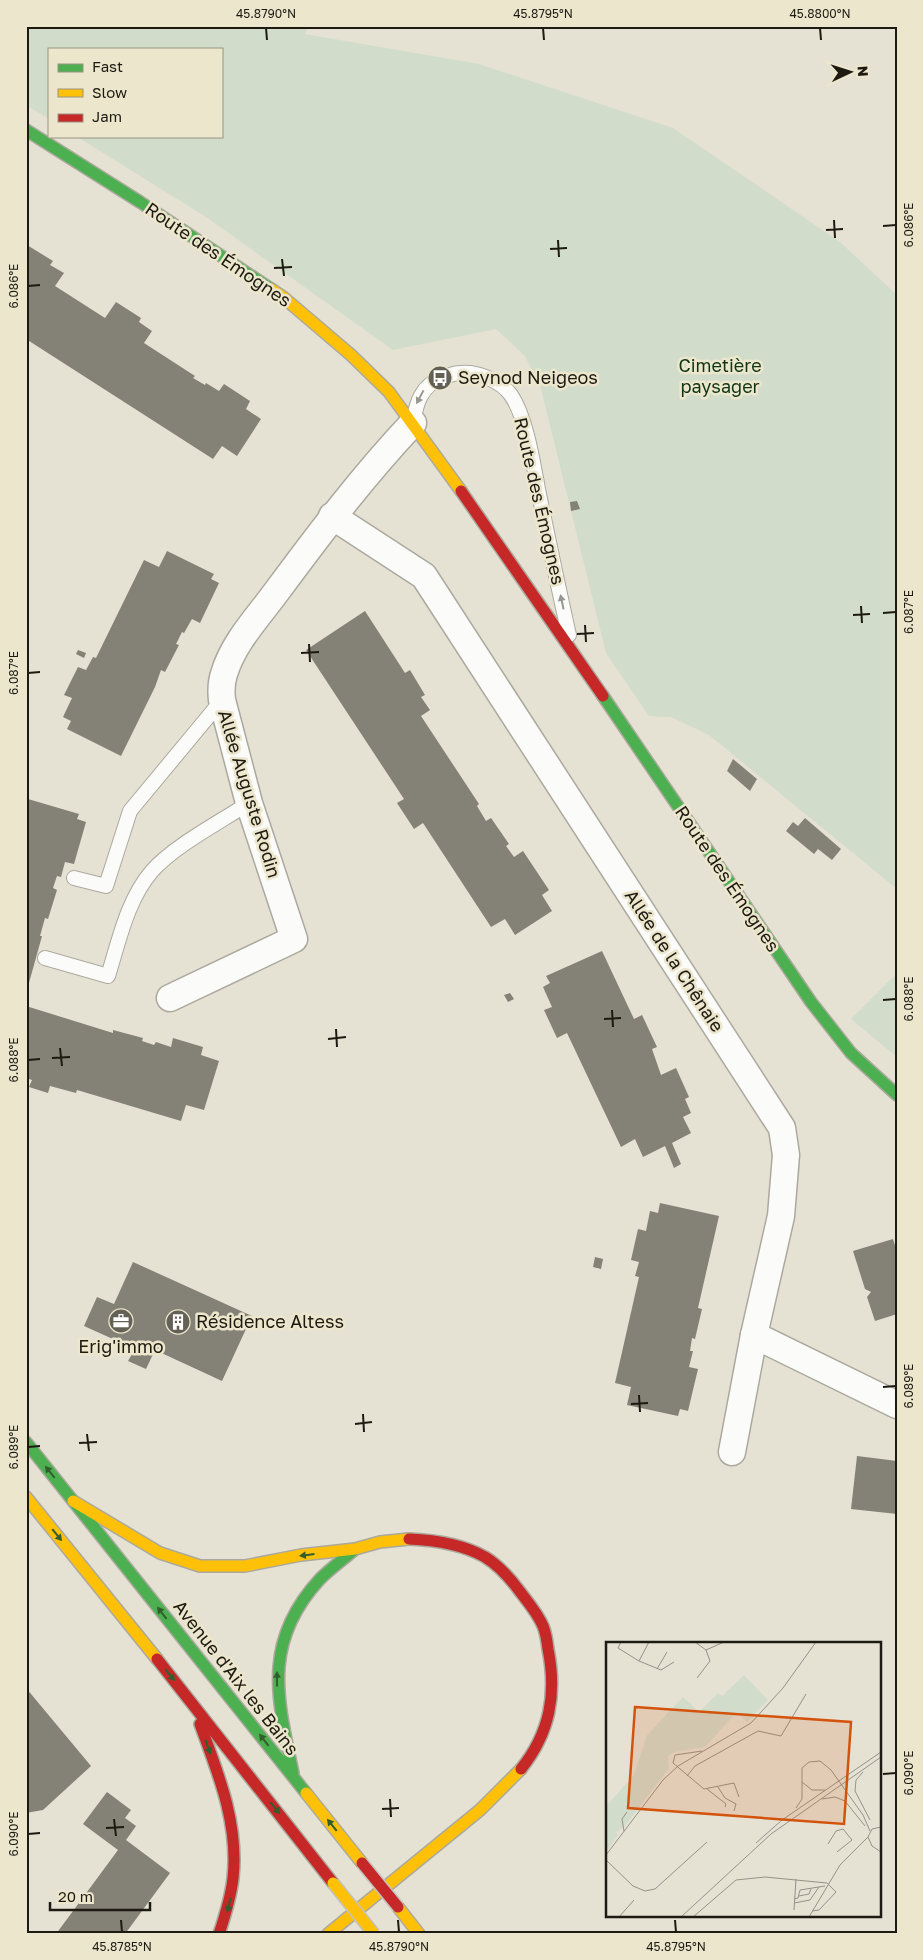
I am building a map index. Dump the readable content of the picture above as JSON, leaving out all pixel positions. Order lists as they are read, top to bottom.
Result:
{
  "streets": {
    "main road": ["Route des Émognes", "Avenue d'Aix les Bains"],
    "street": ["Allée Auguste Rodin", "Allée de la Chênaie"]
  },
  "crossings": [
    ["Route des Émognes", "Allée Auguste Rodin"],
    ["Allée Auguste Rodin", "Allée de la Chênaie"]
  ],
  "parks": ["Cimetière paysager"],
  "places": {
    "bus stop": ["Seynod Neigeos"],
    "office": ["Erig'immo"],
    "building": ["Résidence Altess"]
  },
  "legend": ["Fast", "Slow", "Jam"],
  "scale_bar": "20 m",
  "north": "right",
  "coordinates": [
    "45.8790°N",
    "45.8795°N",
    "45.8800°N",
    "6.086°E",
    "6.087°E",
    "6.088°E",
    "6.089°E",
    "6.090°E",
    "45.8785°N"
  ]
}
